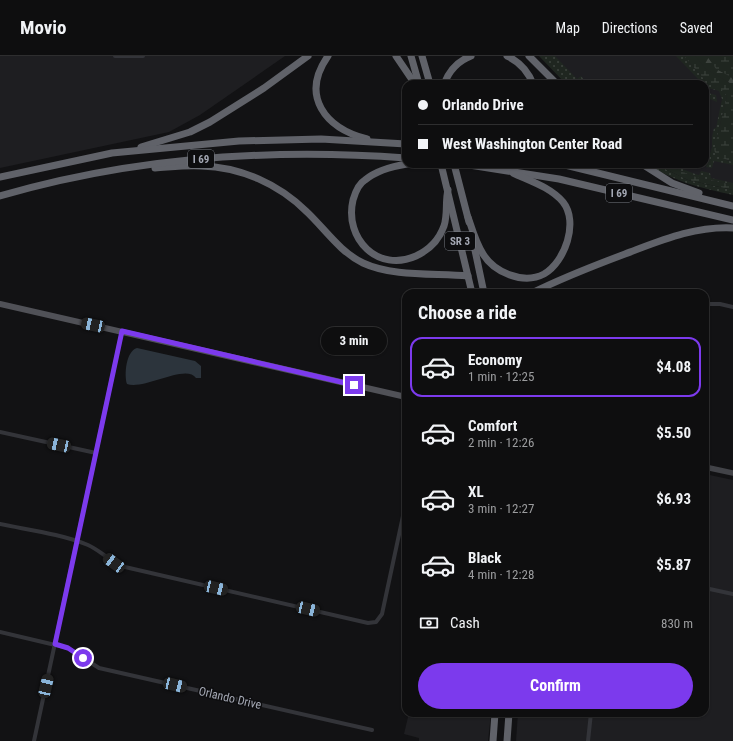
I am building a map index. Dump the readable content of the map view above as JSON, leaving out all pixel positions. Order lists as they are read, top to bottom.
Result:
{
  "streets": {
    "highway": ["I 69", "SR 3"],
    "street": ["Orlando Drive"]
  },
  "page": {
    "header": "Movio",
    "nav": ["Map", "Directions", "Saved"],
    "banner": ["Orlando Drive", "West Washington Center Road"],
    "heading": "Choose a ride",
    "bubble": "3 min",
    "list": [
      {
        "name": "Economy",
        "note": "1 min · 12:25",
        "value": "$4.08"
      },
      {
        "name": "Comfort",
        "note": "2 min · 12:26",
        "value": "$5.50"
      },
      {
        "name": "XL",
        "note": "3 min · 12:27",
        "value": "$6.93"
      },
      {
        "name": "Black",
        "note": "4 min · 12:28",
        "value": "$5.87"
      }
    ],
    "pay": ["Cash", "830 m"],
    "buttons": "Confirm"
  }
}
